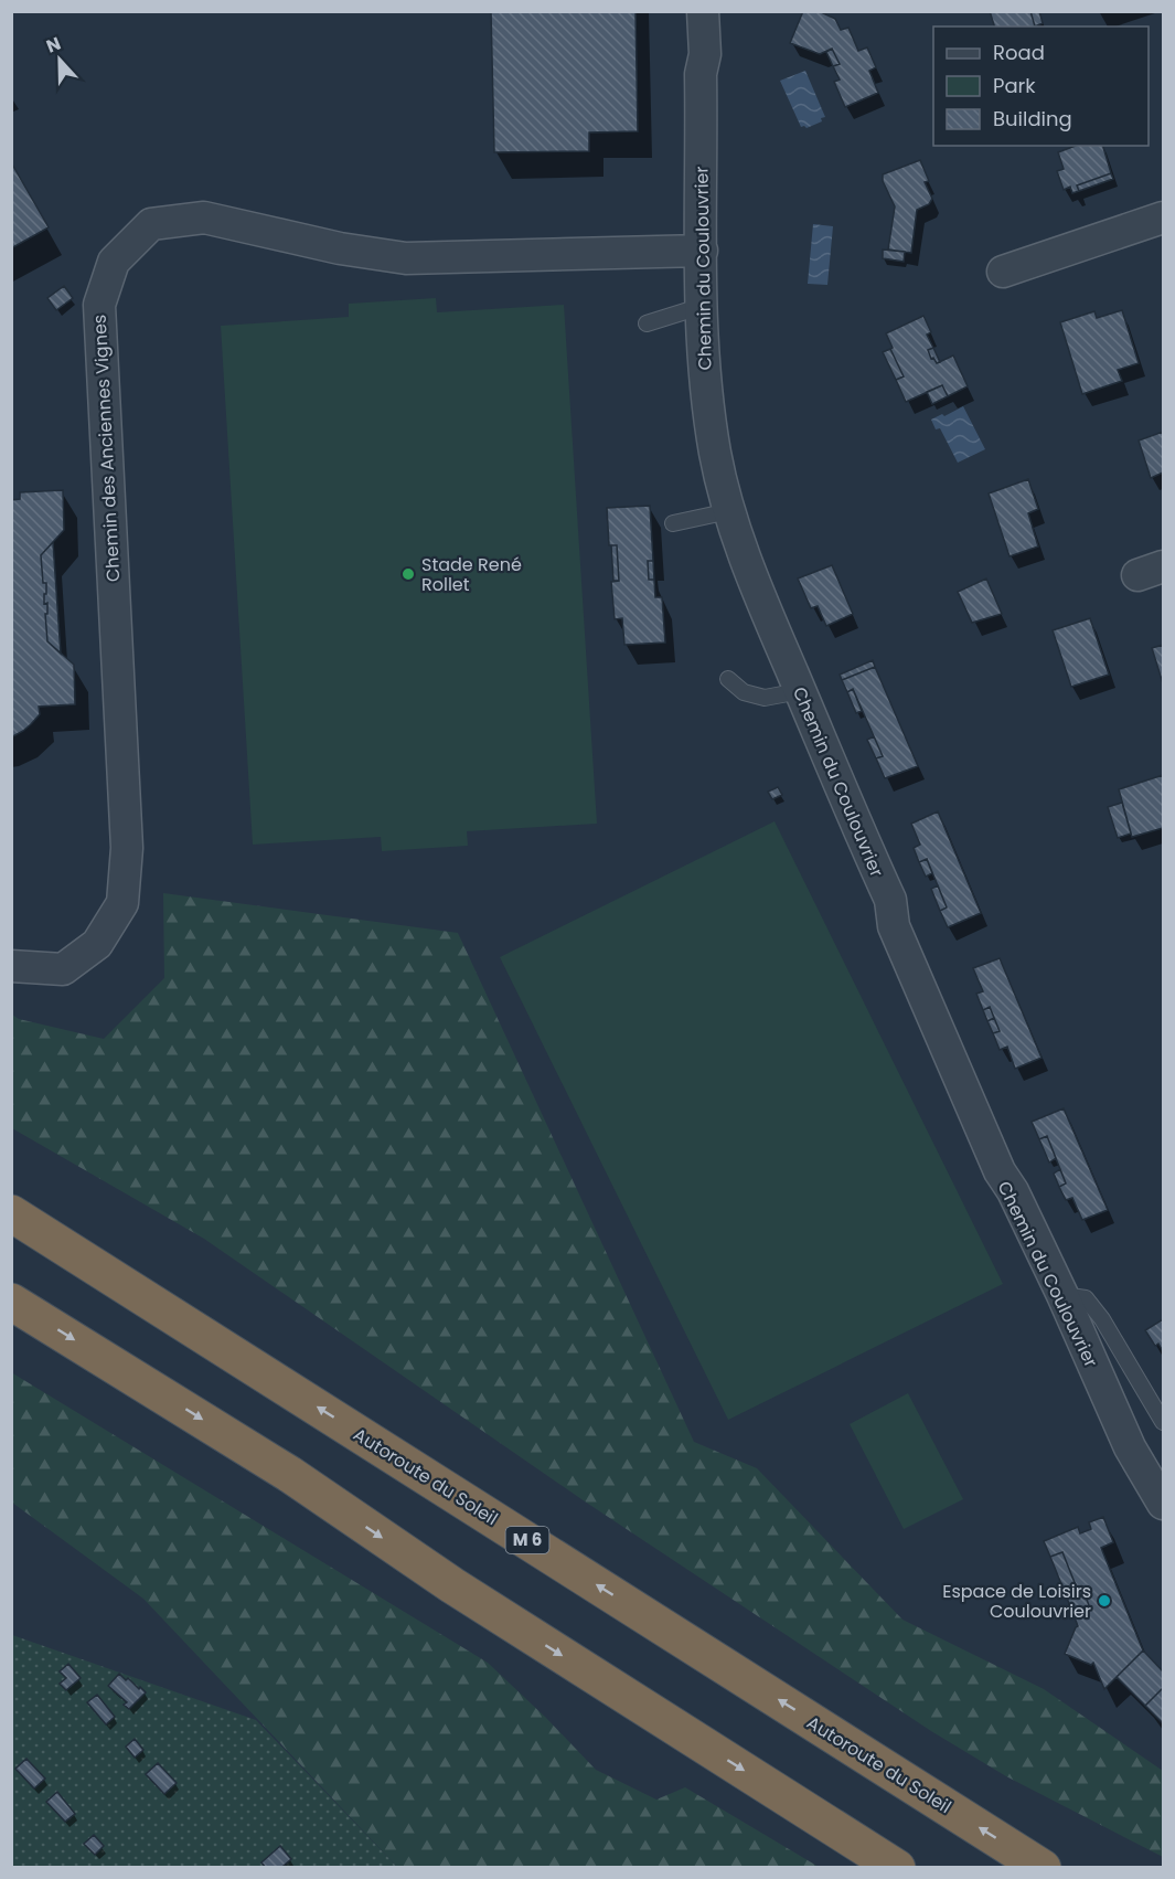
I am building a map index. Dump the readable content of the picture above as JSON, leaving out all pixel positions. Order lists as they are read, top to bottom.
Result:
{
  "streets": {
    "highway": ["Autoroute du Soleil", "M 6"],
    "street": ["Chemin du Coulouvrier", "Chemin des Anciennes Vignes"]
  },
  "crossings": [
    ["Chemin du Coulouvrier", "Chemin des Anciennes Vignes"]
  ],
  "places": ["Stade René Rollet", "Espace de Loisirs Coulouvrier"],
  "legend": ["Road", "Park", "Building"],
  "north": "top"
}
